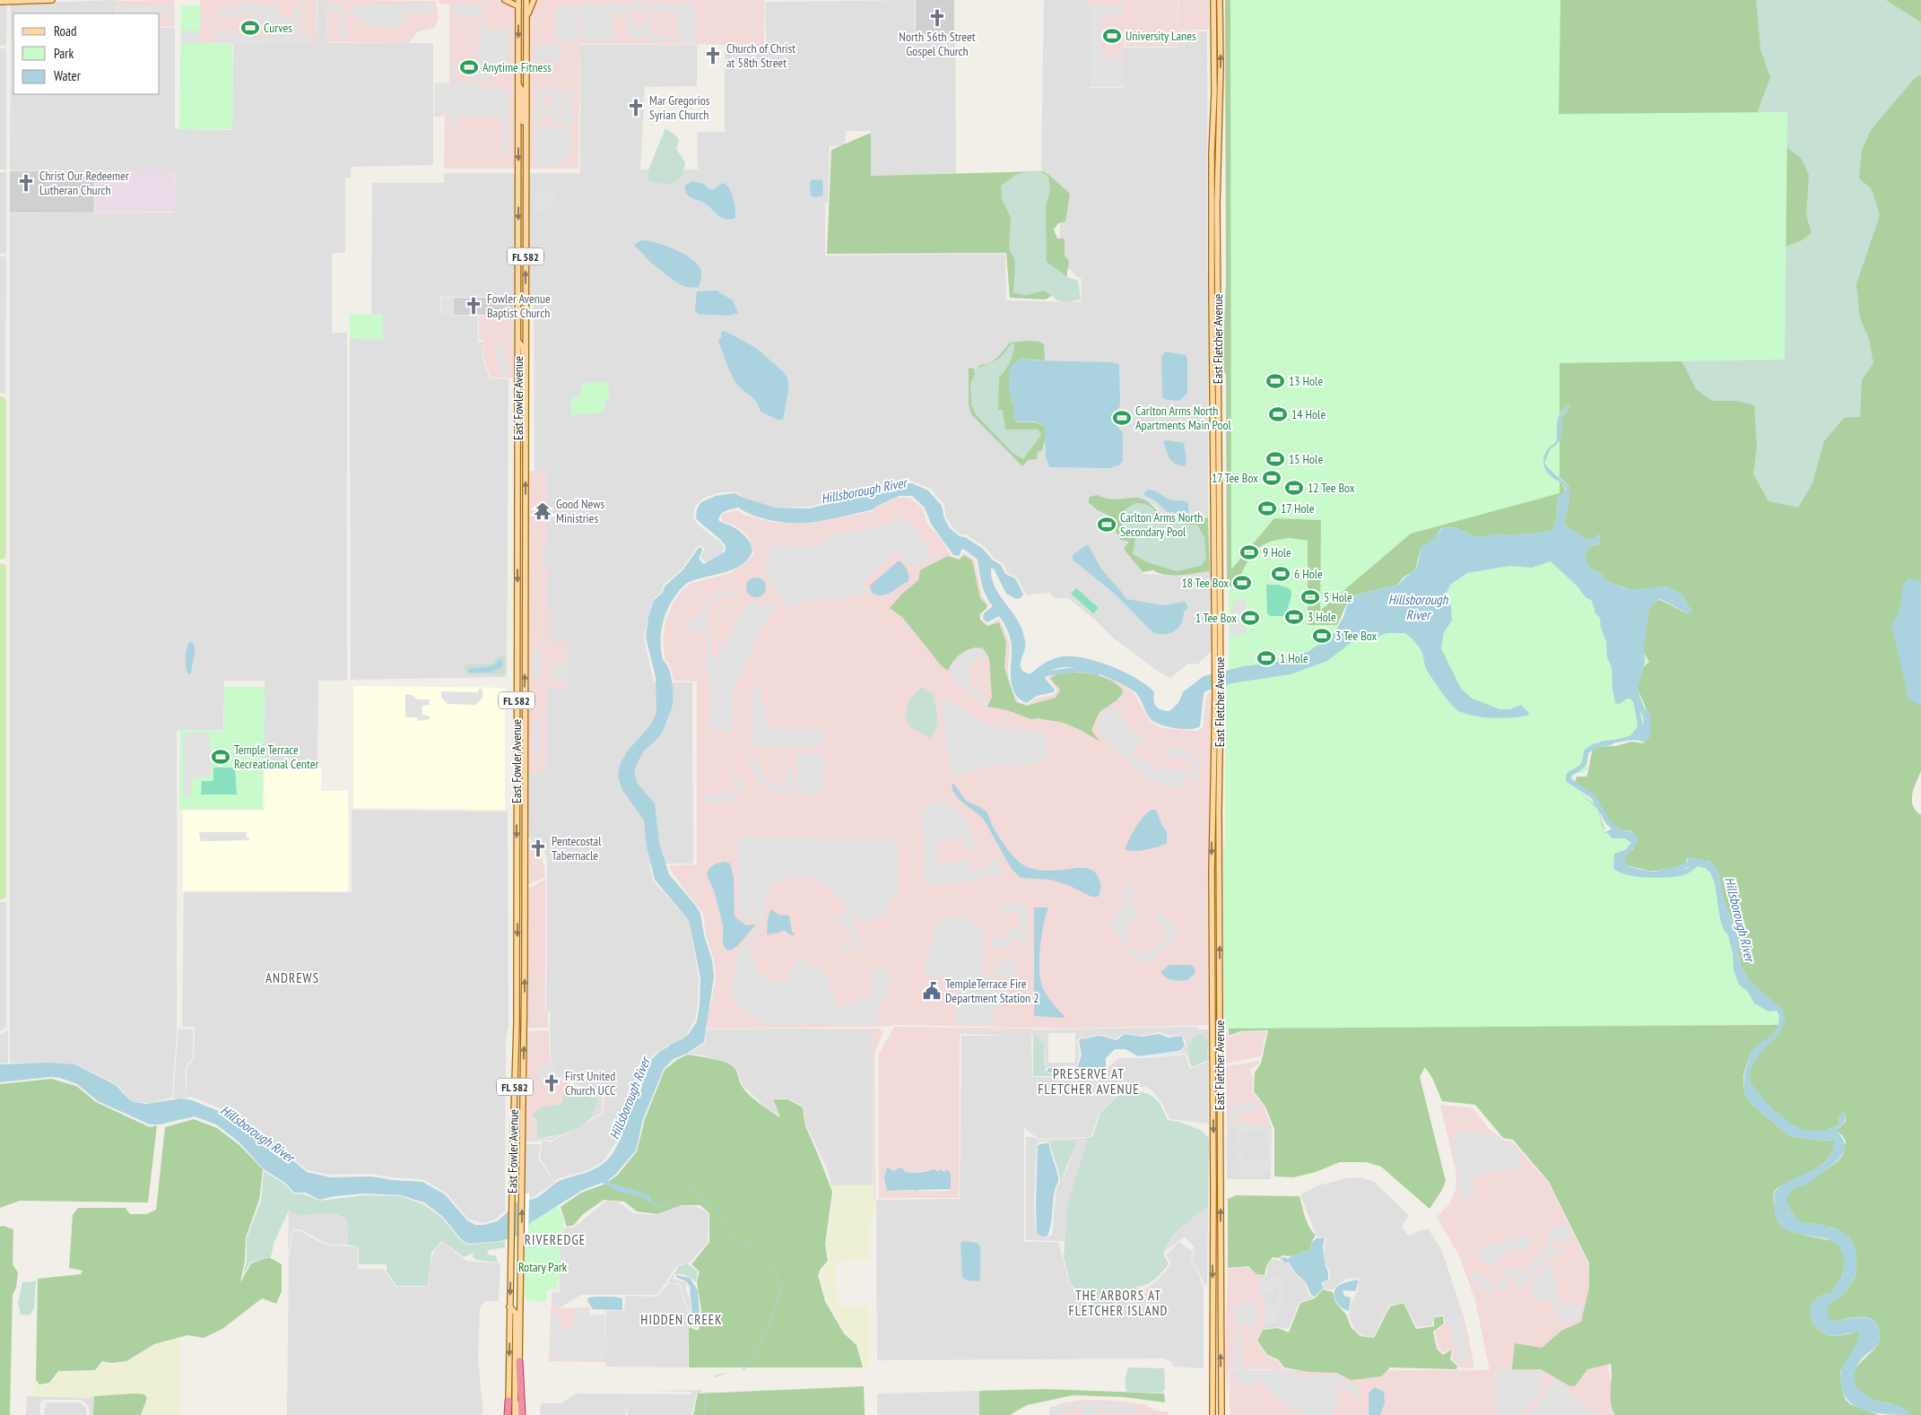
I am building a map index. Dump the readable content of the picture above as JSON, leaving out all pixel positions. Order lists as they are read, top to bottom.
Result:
{
  "streets": {
    "main road": ["FL 582", "East Fletcher Avenue", "East Fowler Avenue"]
  },
  "districts": [
    "ANDREWS",
    "PRESERVE AT FLETCHER AVENUE",
    "RIVEREDGE",
    "THE ARBORS AT FLETCHER ISLAND",
    "HIDDEN CREEK"
  ],
  "water": ["Hillsborough River"],
  "parks": ["Rotary Park"],
  "places": {
    "church": [
      "North 56th Street Gospel Church",
      "Church of Christ at 58th Street",
      "Mar Gregorios Syrian Church",
      "Christ Our Redeemer Lutheran Church",
      "Fowler Avenue Baptist Church",
      "Pentecostal Tabernacle",
      "First United Church UCC"
    ],
    "sports": [
      "Curves",
      "University Lanes",
      "Anytime Fitness",
      "13 Hole",
      "14 Hole",
      "Carlton Arms North Apartments Main Pool",
      "15 Hole",
      "17 Tee Box",
      "12 Tee Box",
      "17 Hole",
      "Carlton Arms North Secondary Pool",
      "9 Hole",
      "6 Hole",
      "18 Tee Box",
      "5 Hole",
      "3 Hole",
      "1 Tee Box",
      "3 Tee Box",
      "1 Hole",
      "Temple Terrace Recreational Center"
    ],
    "temple": ["Good News Ministries"],
    "public building": ["TempleTerrace Fire Department Station 2"]
  },
  "legend": ["Road", "Park", "Water"]
}
